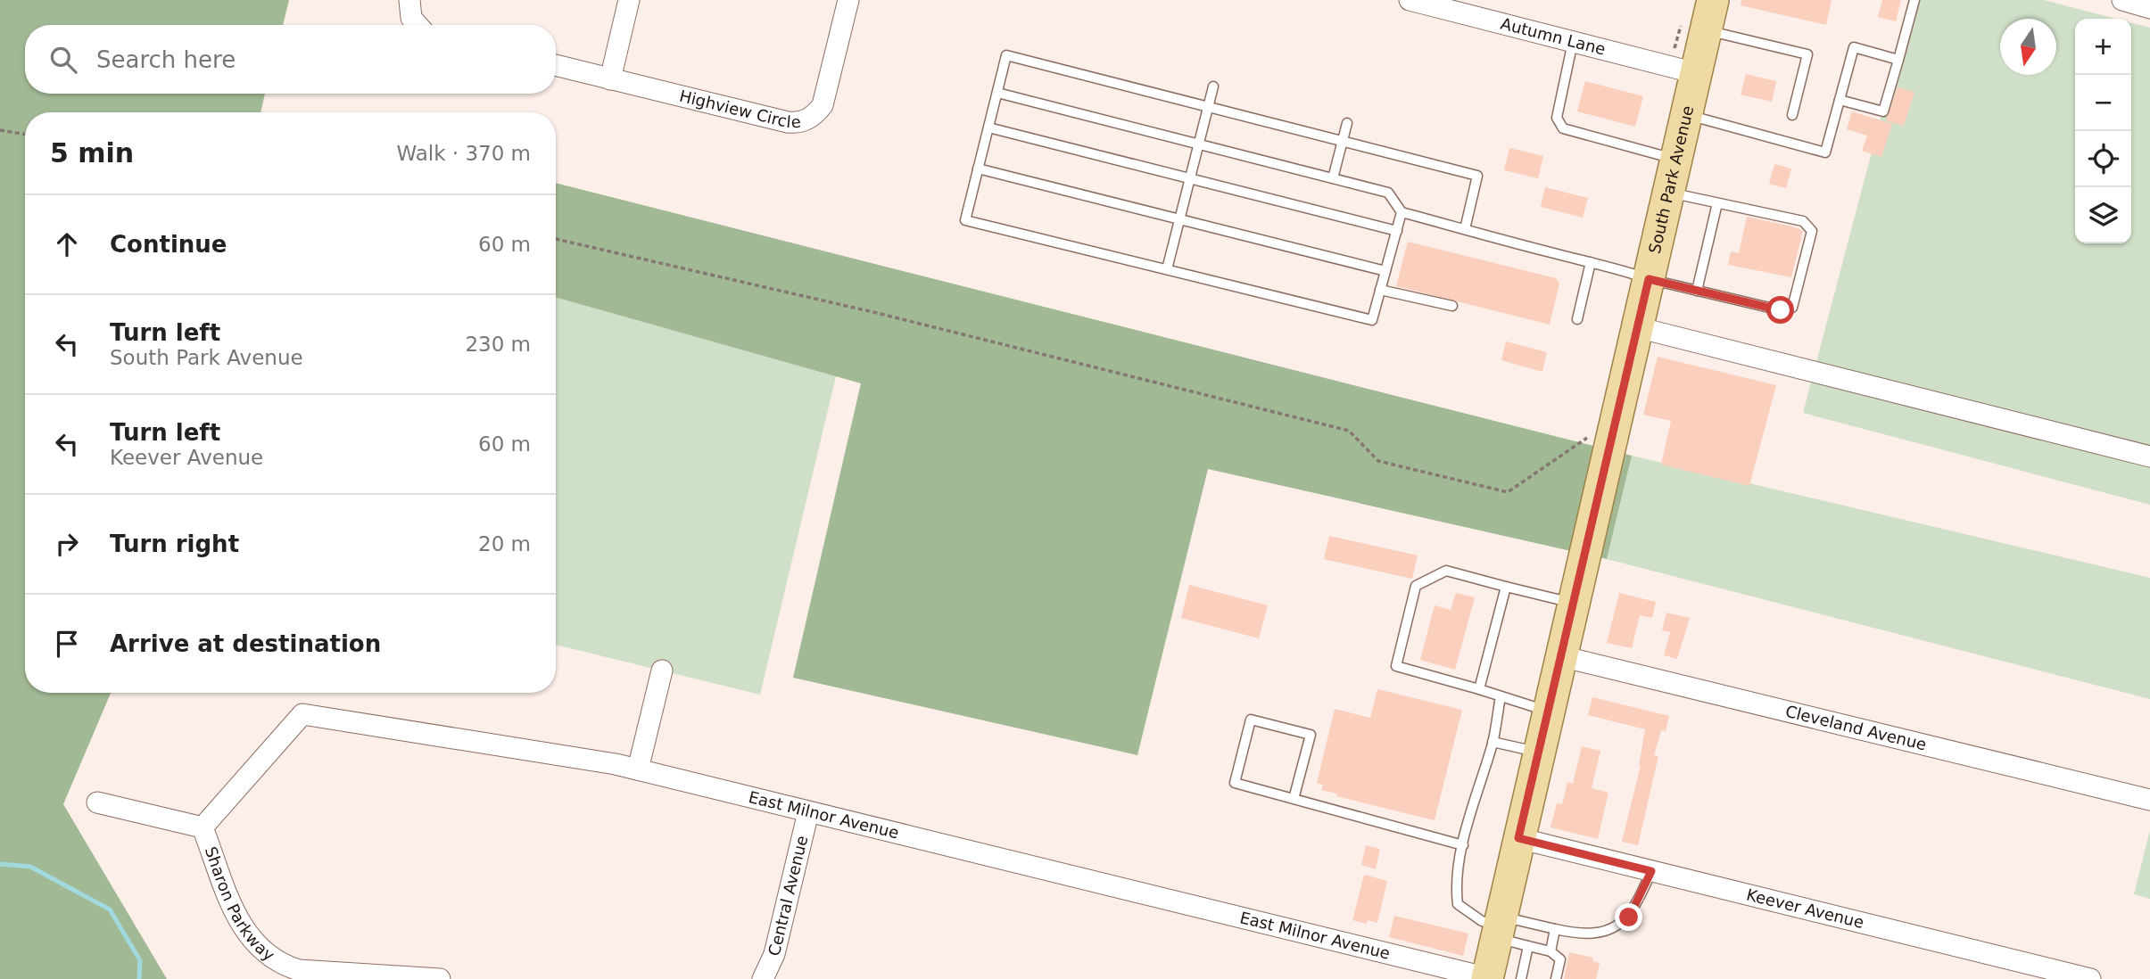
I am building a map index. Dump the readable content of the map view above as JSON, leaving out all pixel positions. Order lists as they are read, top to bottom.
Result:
{
  "streets": {
    "main road": ["South Park Avenue"],
    "street": [
      "Autumn Lane",
      "Highview Circle",
      "Cleveland Avenue",
      "East Milnor Avenue",
      "Central Avenue",
      "Sharon Parkway",
      "Keever Avenue"
    ]
  },
  "crossings": [
    ["Autumn Lane", "South Park Avenue"],
    ["South Park Avenue", "Cleveland Avenue"],
    ["South Park Avenue", "East Milnor Avenue"],
    ["South Park Avenue", "Keever Avenue"],
    ["East Milnor Avenue", "Central Avenue"],
    ["East Milnor Avenue", "Sharon Parkway"]
  ],
  "north": "bottom",
  "page": {
    "map_buttons": ["+", "−"],
    "search": "Search here",
    "heading": ["5 min", "Walk · 370 m"],
    "list": [
      ["Continue", "60 m"],
      ["Turn left", "South Park Avenue", "230 m"],
      ["Turn left", "Keever Avenue", "60 m"],
      ["Turn right", "20 m"],
      "Arrive at destination"
    ]
  }
}
